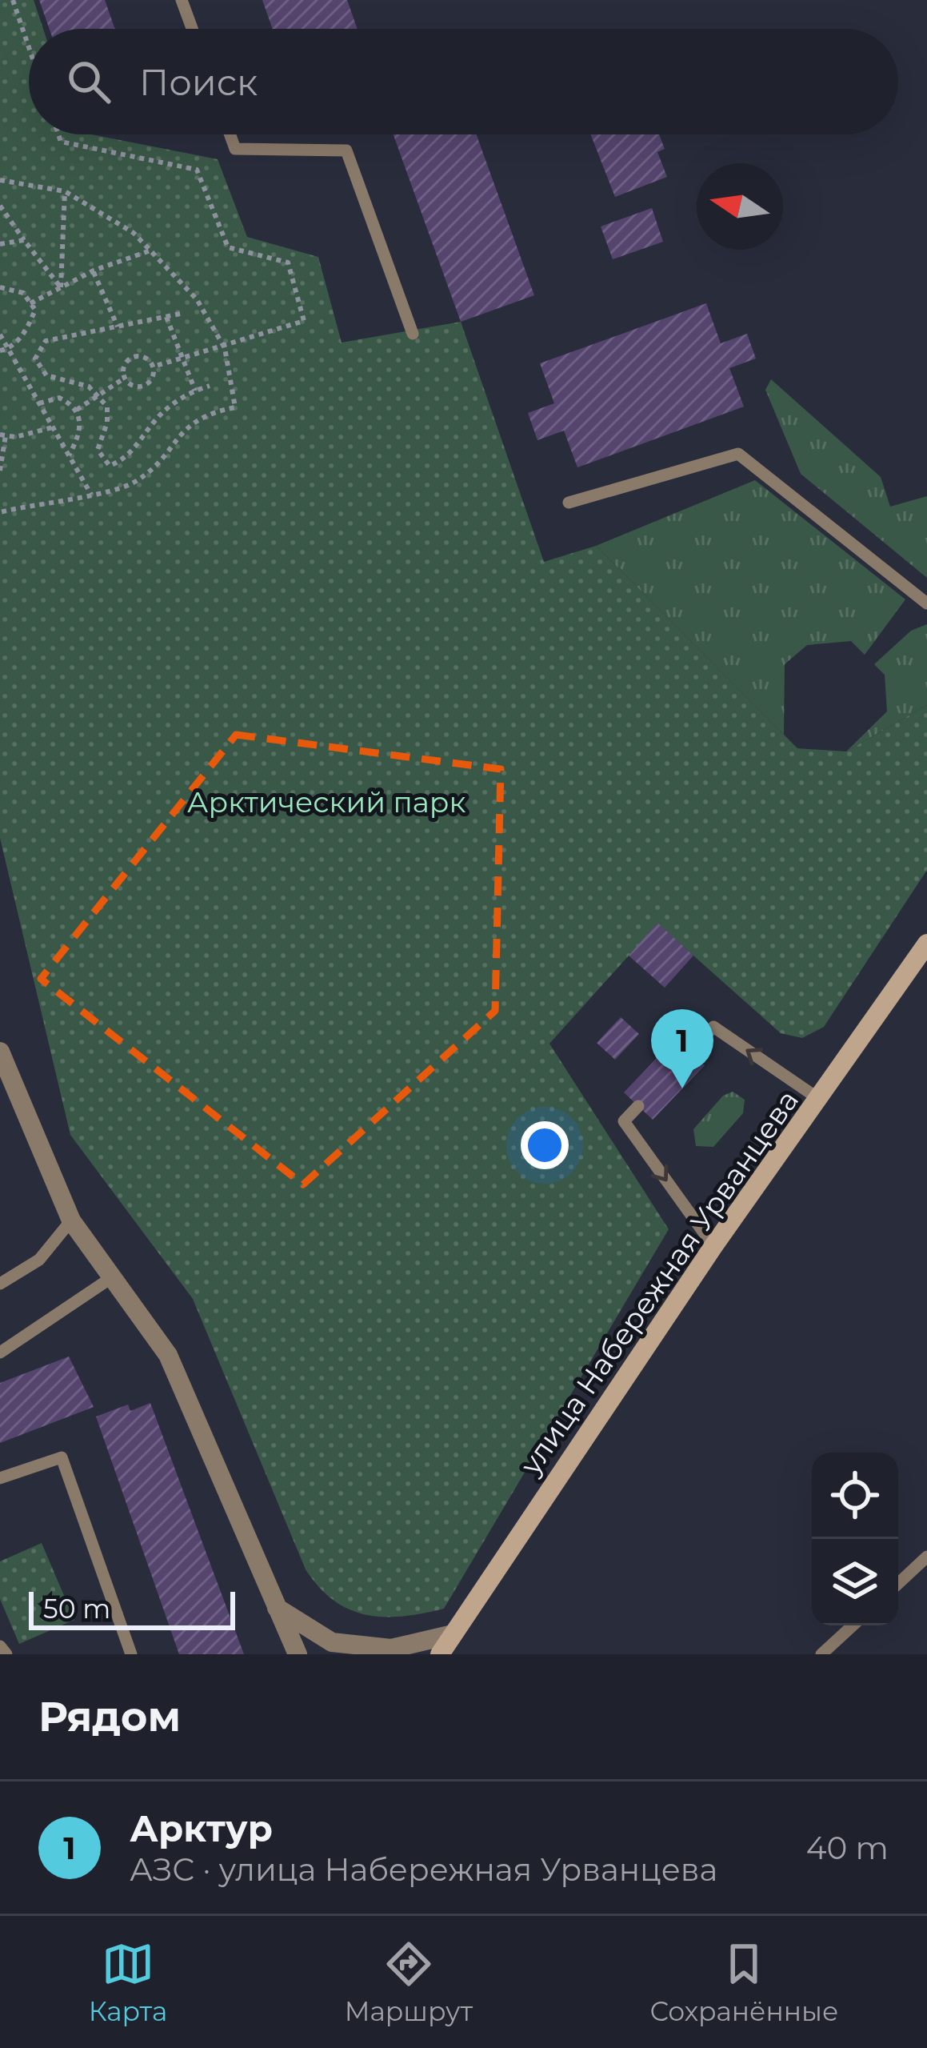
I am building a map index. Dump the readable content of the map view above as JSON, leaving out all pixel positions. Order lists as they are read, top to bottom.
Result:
{
  "streets": {
    "street": ["улица Набережная Урванцева"]
  },
  "parks": ["Арктический парк"],
  "scale_bar": "50 m",
  "north": "left",
  "page": {
    "search": "Поиск",
    "pins": "1",
    "scale": "50 m",
    "heading": "Рядом",
    "list": [
      {
        "mark": "1",
        "name": "Арктур",
        "note": "АЗС · улица Набережная Урванцева",
        "value": "40 m"
      }
    ],
    "nav": ["Карта", "Маршрут", "Сохранённые"]
  }
}
